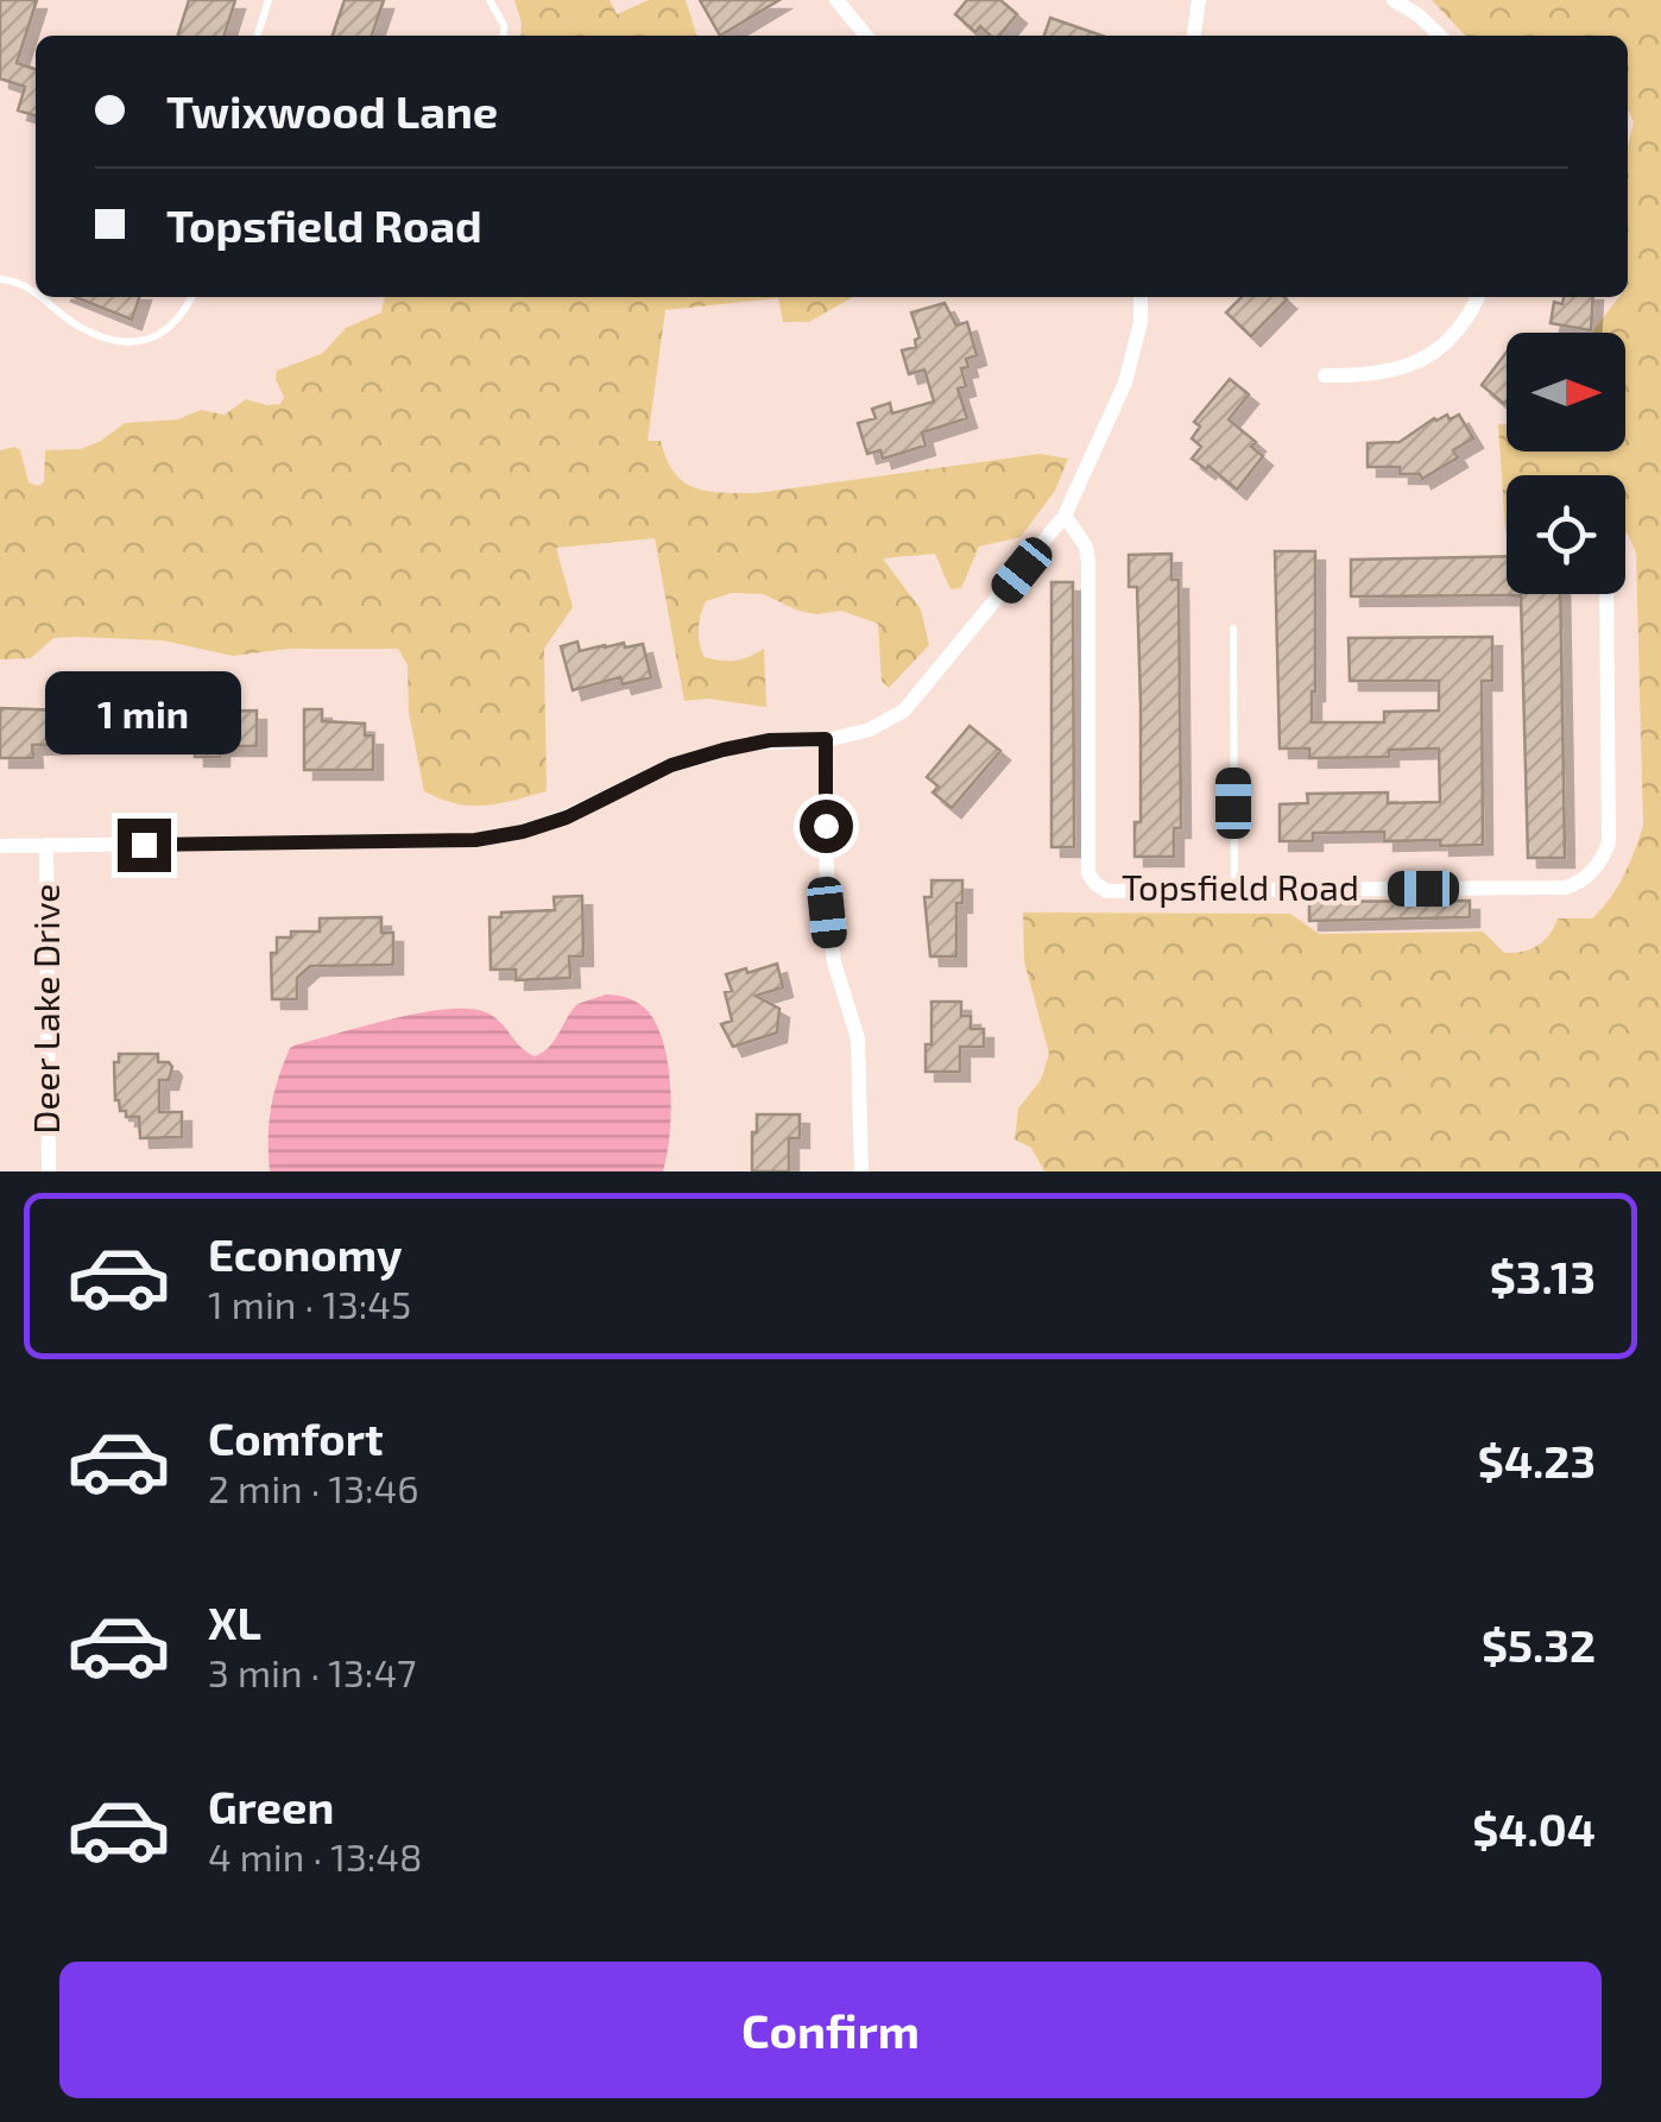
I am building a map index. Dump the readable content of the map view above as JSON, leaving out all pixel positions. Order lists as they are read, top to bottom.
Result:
{
  "streets": {
    "street": ["Topsfield Road", "Deer Lake Drive"]
  },
  "north": "right",
  "page": {
    "banner": ["Twixwood Lane", "Topsfield Road"],
    "bubble": "1 min",
    "list": [
      {
        "name": "Economy",
        "note": "1 min · 13:45",
        "value": "$3.13"
      },
      {
        "name": "Comfort",
        "note": "2 min · 13:46",
        "value": "$4.23"
      },
      {
        "name": "XL",
        "note": "3 min · 13:47",
        "value": "$5.32"
      },
      {
        "name": "Green",
        "note": "4 min · 13:48",
        "value": "$4.04"
      }
    ],
    "buttons": "Confirm"
  }
}
